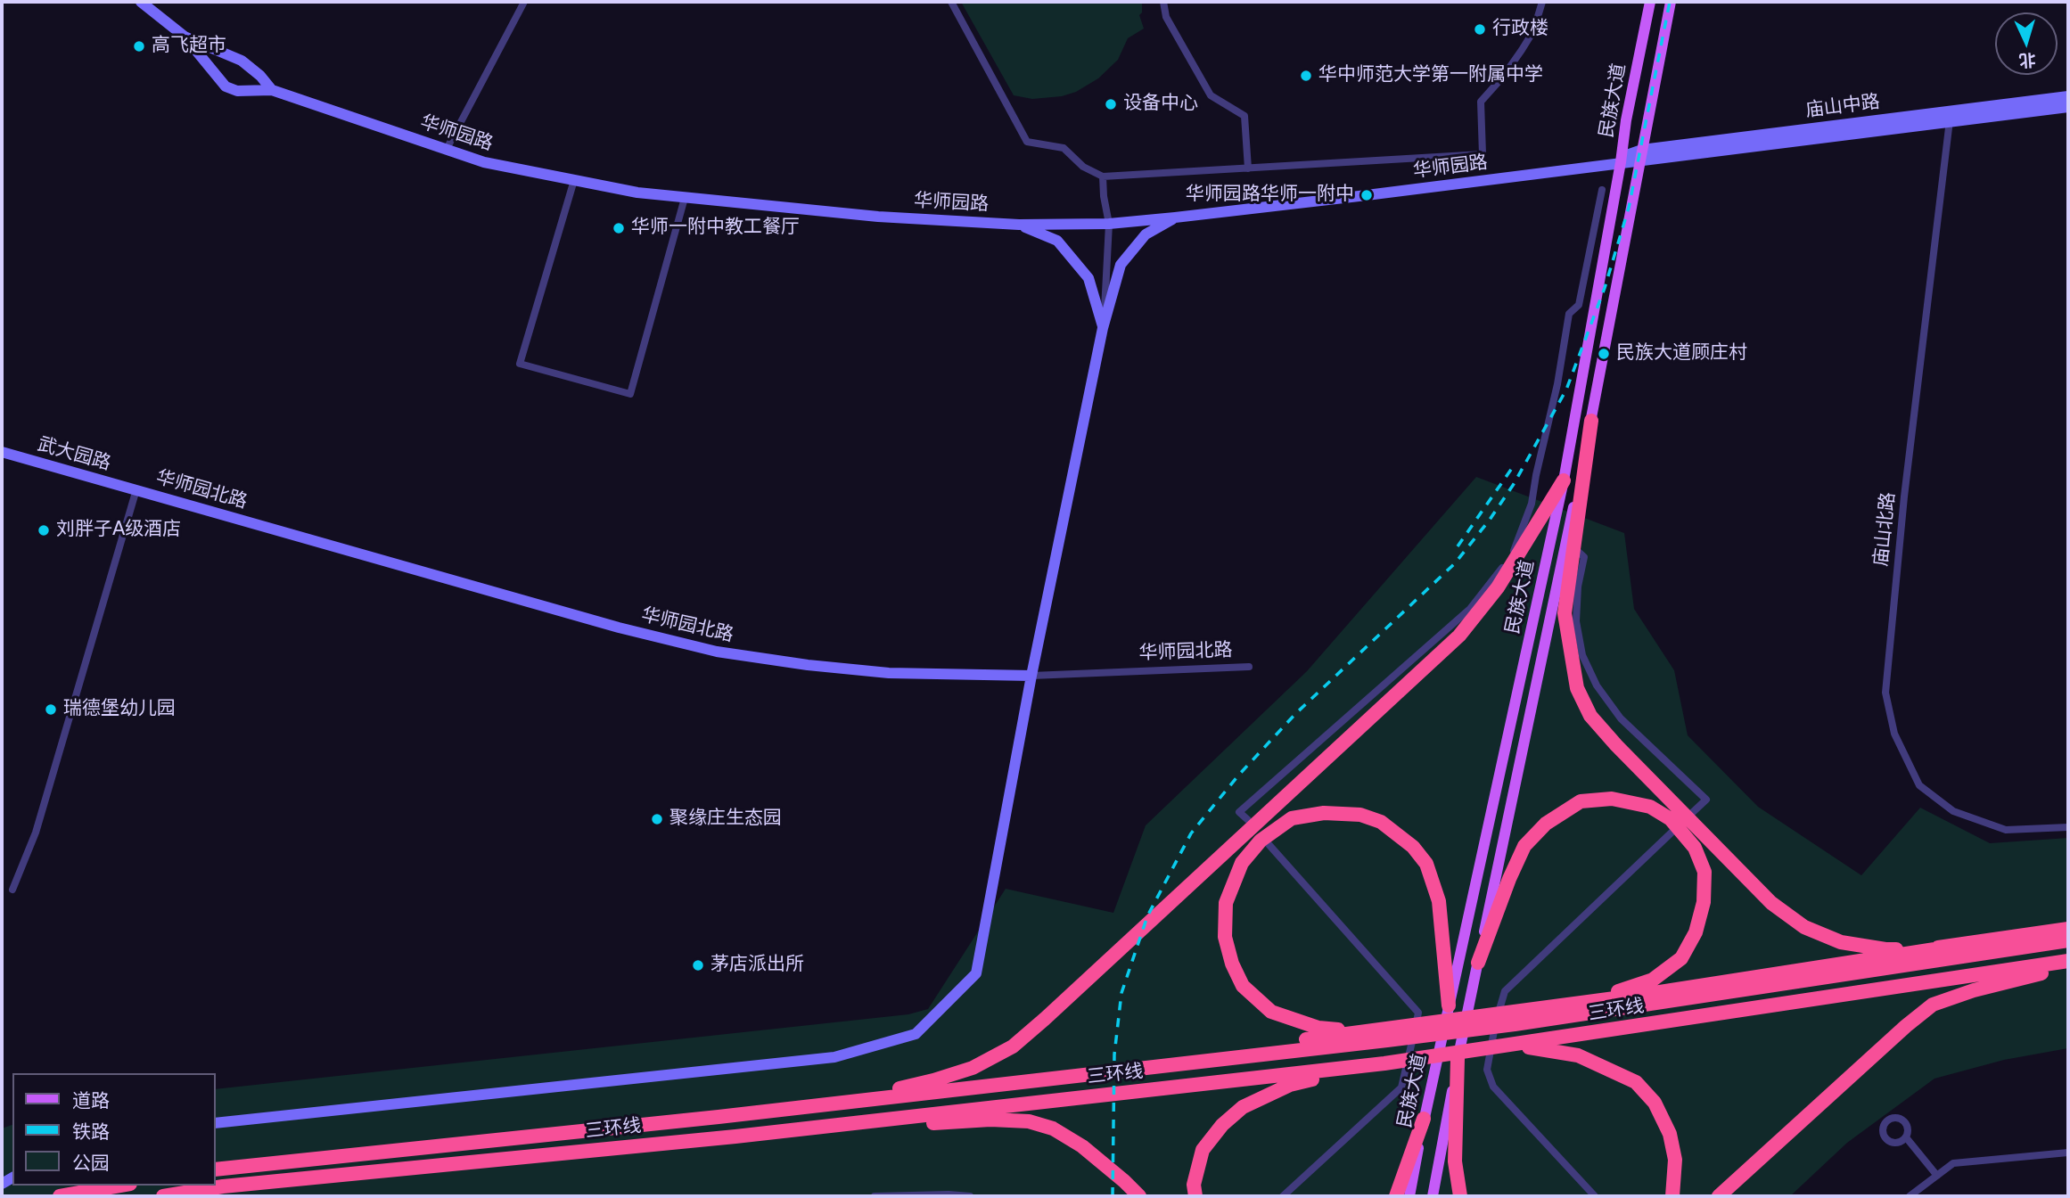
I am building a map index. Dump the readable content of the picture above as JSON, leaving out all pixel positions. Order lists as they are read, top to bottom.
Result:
{
  "streets": {
    "highway": ["三环线"],
    "main road": [
      "民族大道",
      "庙山中路",
      "华师园路",
      "武大园路",
      "华师园北路"
    ],
    "street": ["庙山北路"]
  },
  "crossings": [
    ["民族大道", "庙山中路"],
    ["民族大道", "华师园路"],
    ["庙山中路", "华师园路"],
    ["庙山中路", "庙山北路"],
    ["武大园路", "华师园北路"]
  ],
  "places": [
    "行政楼",
    "高飞超市",
    "华中师范大学第一附属中学",
    "设备中心",
    "华师园路华师一附中",
    "华师一附中教工餐厅",
    "民族大道顾庄村",
    "刘胖子A级酒店",
    "瑞德堡幼儿园",
    "聚缘庄生态园",
    "茅店派出所"
  ],
  "legend": ["道路", "铁路", "公园"],
  "north": "bottom"
}
